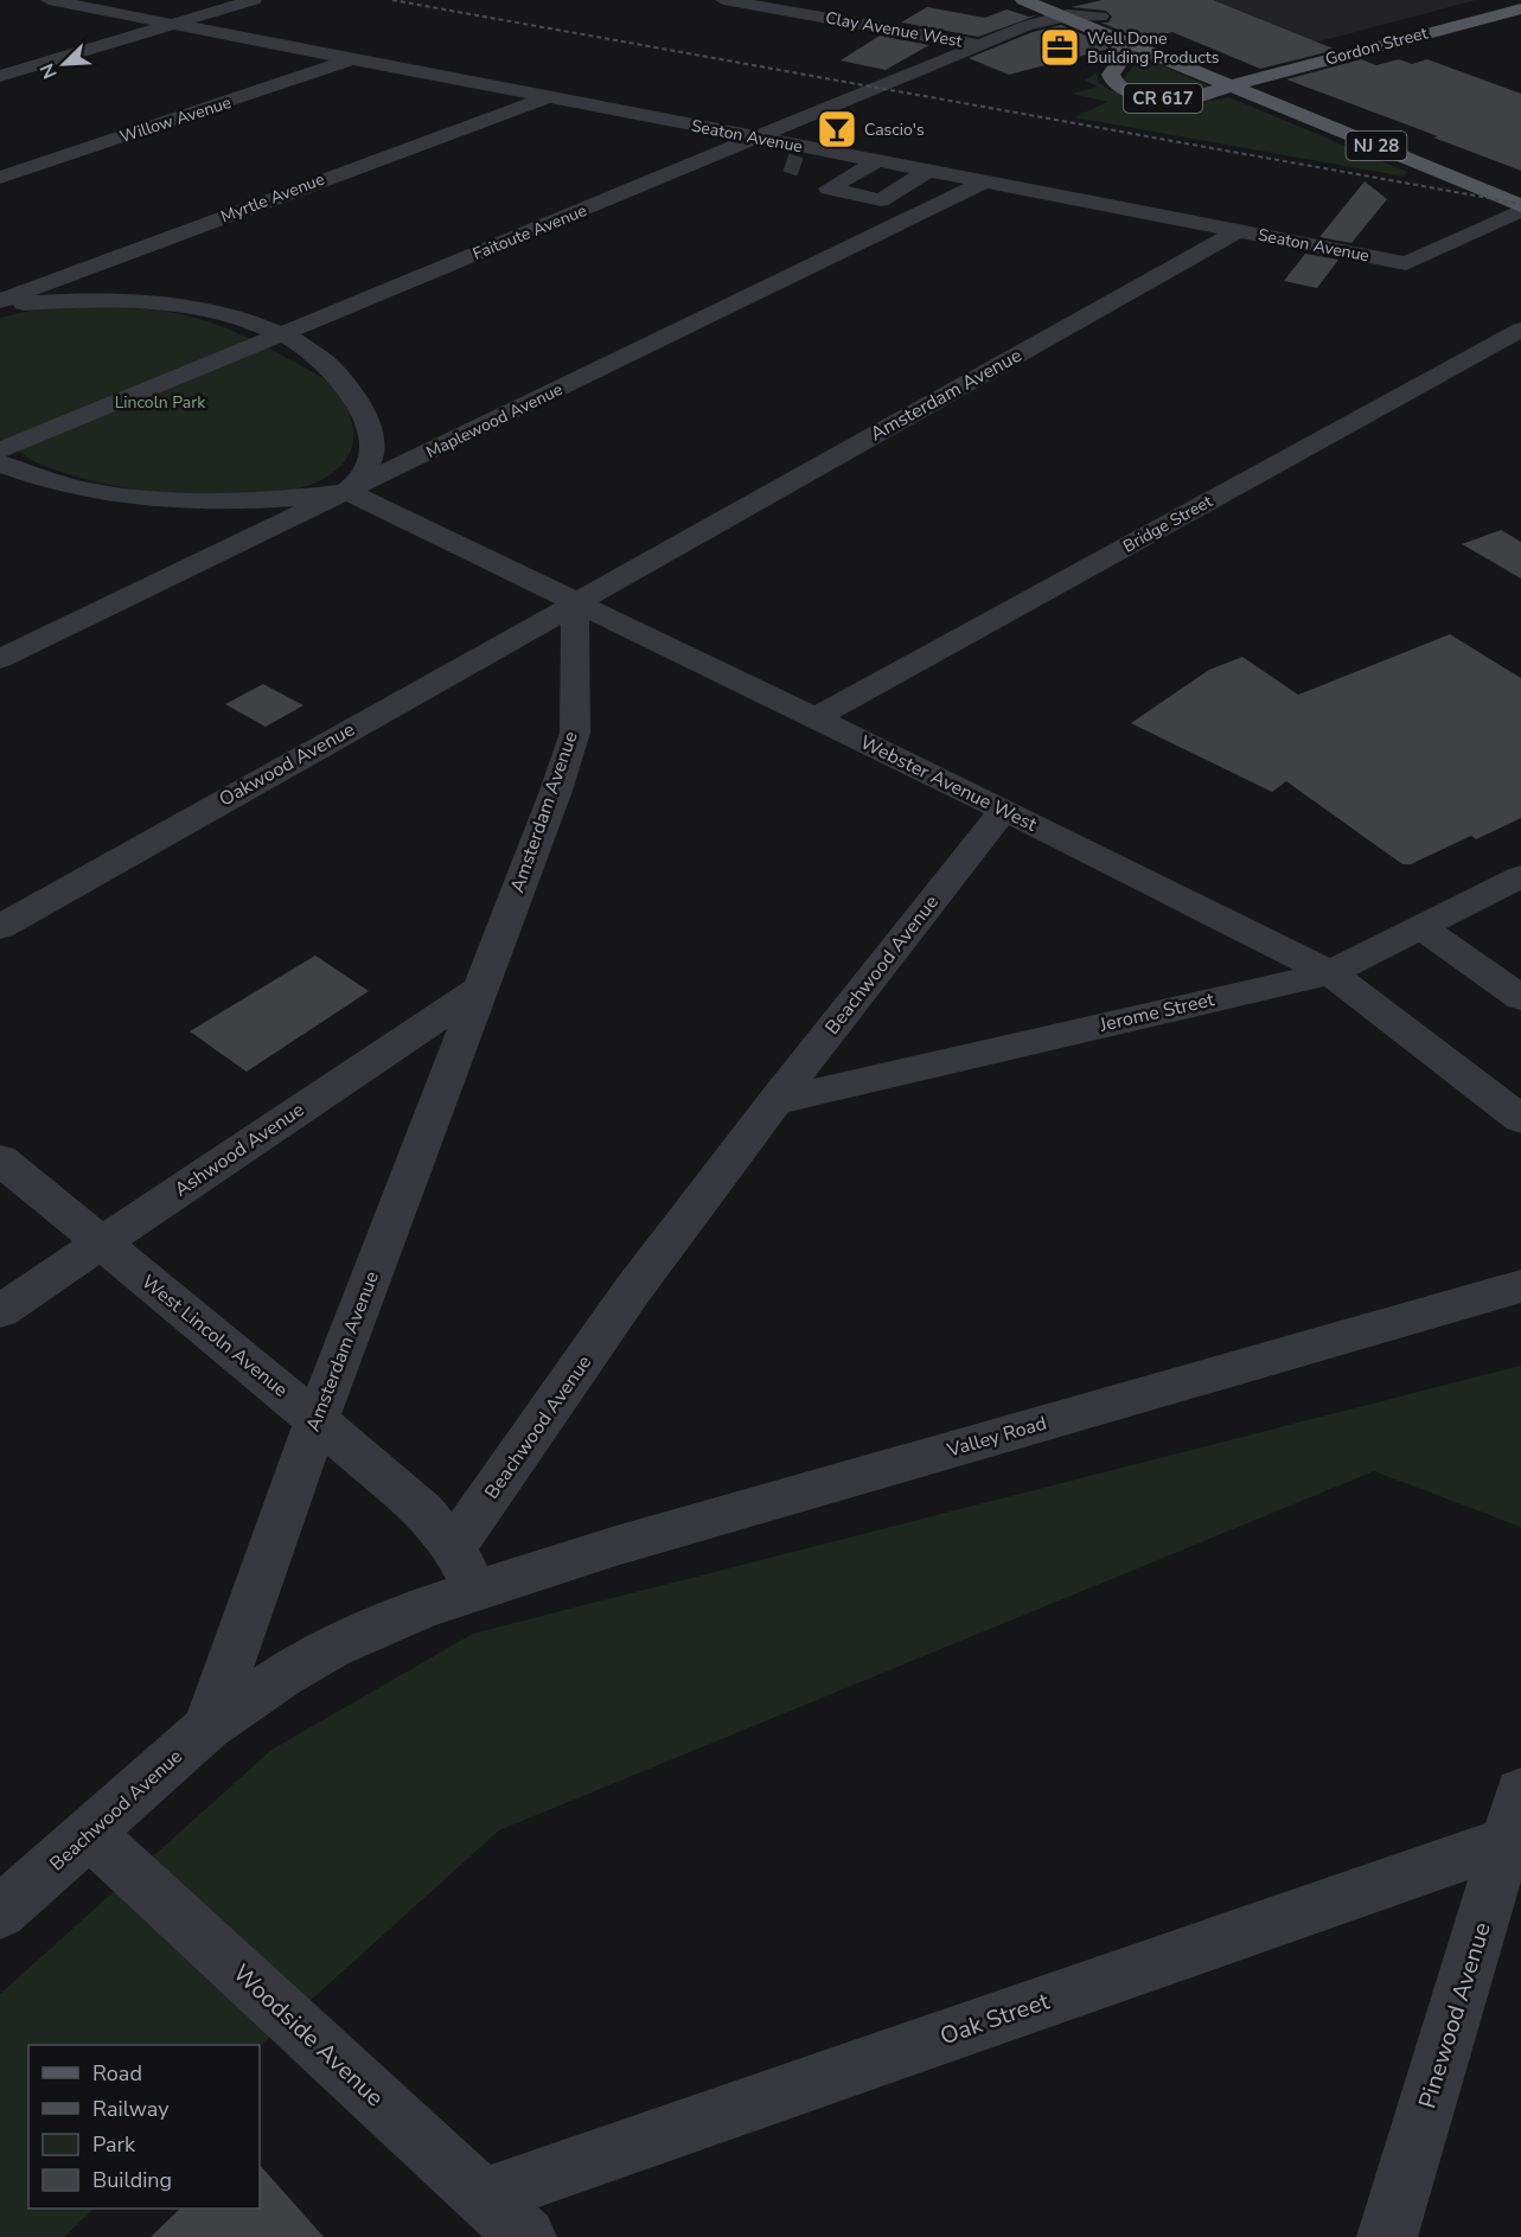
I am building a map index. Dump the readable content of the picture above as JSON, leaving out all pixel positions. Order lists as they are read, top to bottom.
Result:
{
  "streets": {
    "main road": ["Gordon Street", "CR 617", "NJ 28"],
    "street": [
      "Clay Avenue West",
      "Willow Avenue",
      "Seaton Avenue",
      "Myrtle Avenue",
      "Faitoute Avenue",
      "Amsterdam Avenue",
      "Maplewood Avenue",
      "Bridge Street",
      "Oakwood Avenue",
      "Webster Avenue West",
      "Beachwood Avenue",
      "Jerome Street",
      "Ashwood Avenue",
      "West Lincoln Avenue",
      "Valley Road",
      "Pinewood Avenue",
      "Oak Street",
      "Woodside Avenue"
    ]
  },
  "crossings": [
    ["Clay Avenue West", "Faitoute Avenue"],
    ["Gordon Street", "CR 617"],
    ["Gordon Street", "NJ 28"],
    ["CR 617", "NJ 28"],
    ["Willow Avenue", "Seaton Avenue"],
    ["Seaton Avenue", "NJ 28"],
    ["Seaton Avenue", "Myrtle Avenue"],
    ["Seaton Avenue", "Faitoute Avenue"],
    ["Seaton Avenue", "Amsterdam Avenue"],
    ["Seaton Avenue", "Maplewood Avenue"],
    ["NJ 28", "Faitoute Avenue"],
    ["Amsterdam Avenue", "Oakwood Avenue"],
    ["Amsterdam Avenue", "Webster Avenue West"],
    ["Amsterdam Avenue", "Beachwood Avenue"],
    ["Amsterdam Avenue", "Ashwood Avenue"],
    ["Amsterdam Avenue", "West Lincoln Avenue"],
    ["Maplewood Avenue", "Webster Avenue West"],
    ["Bridge Street", "Webster Avenue West"],
    ["Oakwood Avenue", "Webster Avenue West"],
    ["Webster Avenue West", "Beachwood Avenue"],
    ["Webster Avenue West", "Jerome Street"],
    ["Beachwood Avenue", "Jerome Street"],
    ["Beachwood Avenue", "West Lincoln Avenue"],
    ["Beachwood Avenue", "Valley Road"],
    ["Beachwood Avenue", "Woodside Avenue"],
    ["Ashwood Avenue", "West Lincoln Avenue"],
    ["West Lincoln Avenue", "Valley Road"],
    ["Pinewood Avenue", "Oak Street"],
    ["Oak Street", "Woodside Avenue"]
  ],
  "parks": ["Lincoln Park"],
  "places": {
    "office": ["Well Done Building Products"],
    "bar": ["Cascio's"]
  },
  "legend": [
    "Road",
    "Railway",
    "Park",
    "Building"
  ],
  "north": "bottom left"
}
